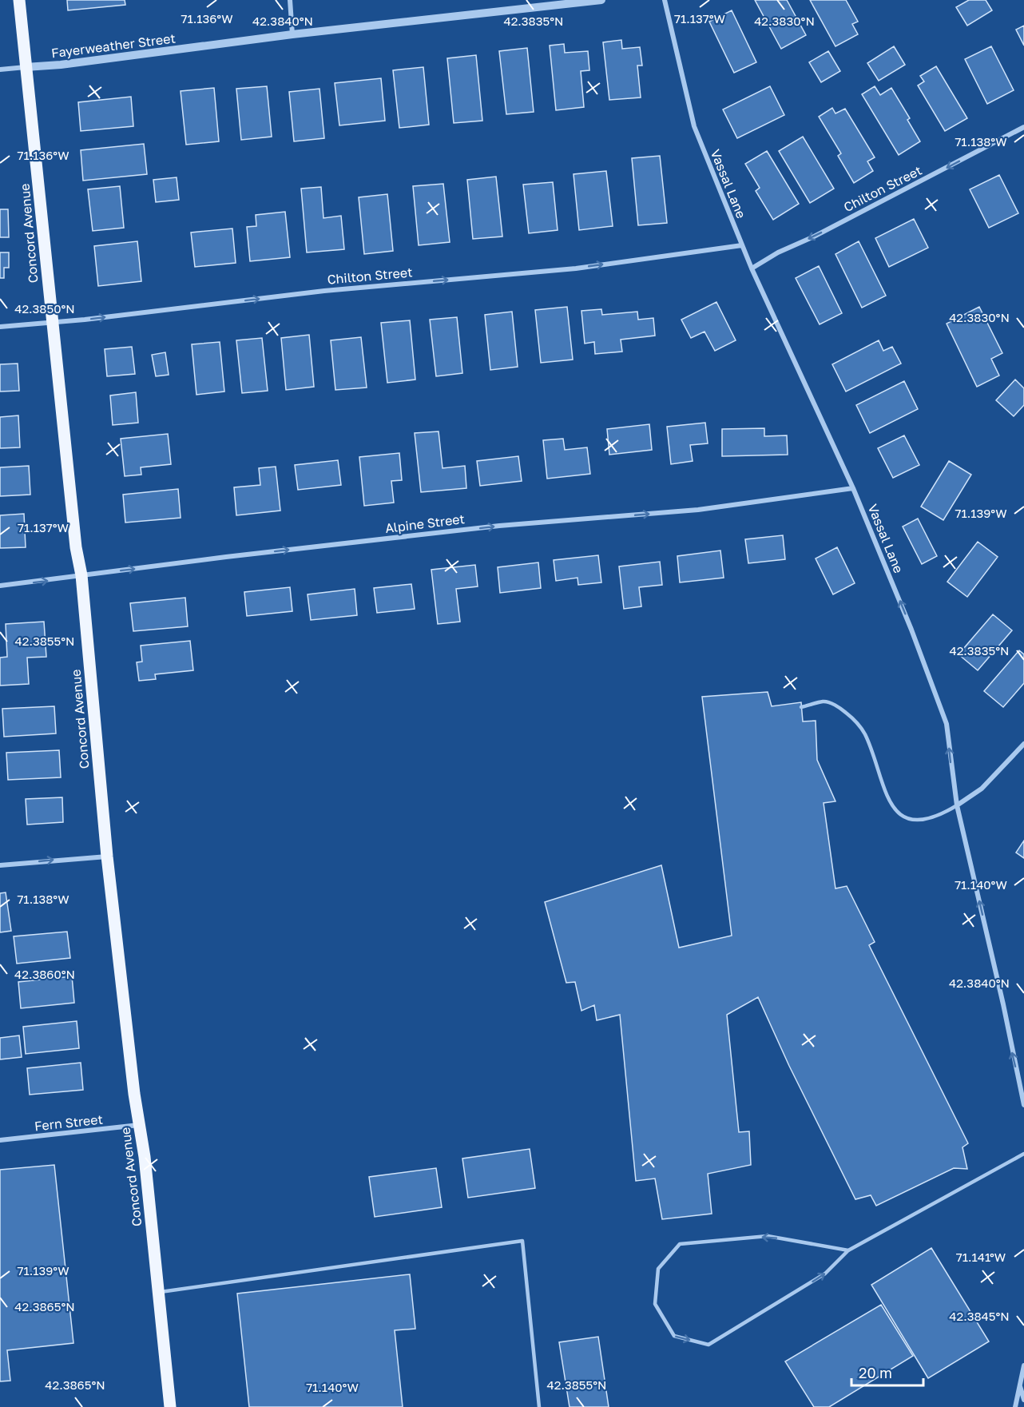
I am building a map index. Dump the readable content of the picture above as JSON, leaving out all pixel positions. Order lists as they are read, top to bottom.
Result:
{
  "streets": {
    "main road": ["Concord Avenue"],
    "street": [
      "Fayerweather Street",
      "Vassal Lane",
      "Chilton Street",
      "Alpine Street",
      "Fern Street"
    ]
  },
  "crossings": [
    ["Fayerweather Street", "Concord Avenue"],
    ["Vassal Lane", "Chilton Street"],
    ["Vassal Lane", "Alpine Street"],
    ["Chilton Street", "Concord Avenue"],
    ["Concord Avenue", "Alpine Street"],
    ["Concord Avenue", "Fern Street"]
  ],
  "one_way": ["Vassal Lane", "Alpine Street"],
  "scale_bar": "20 m",
  "coordinates": [
    "71.136°W",
    "71.137°W",
    "42.3840°N",
    "42.3835°N",
    "42.3830°N",
    "71.138°W",
    "42.3850°N",
    "71.139°W",
    "42.3855°N",
    "71.140°W",
    "42.3860°N",
    "71.141°W",
    "42.3865°N",
    "42.3845°N"
  ]
}
